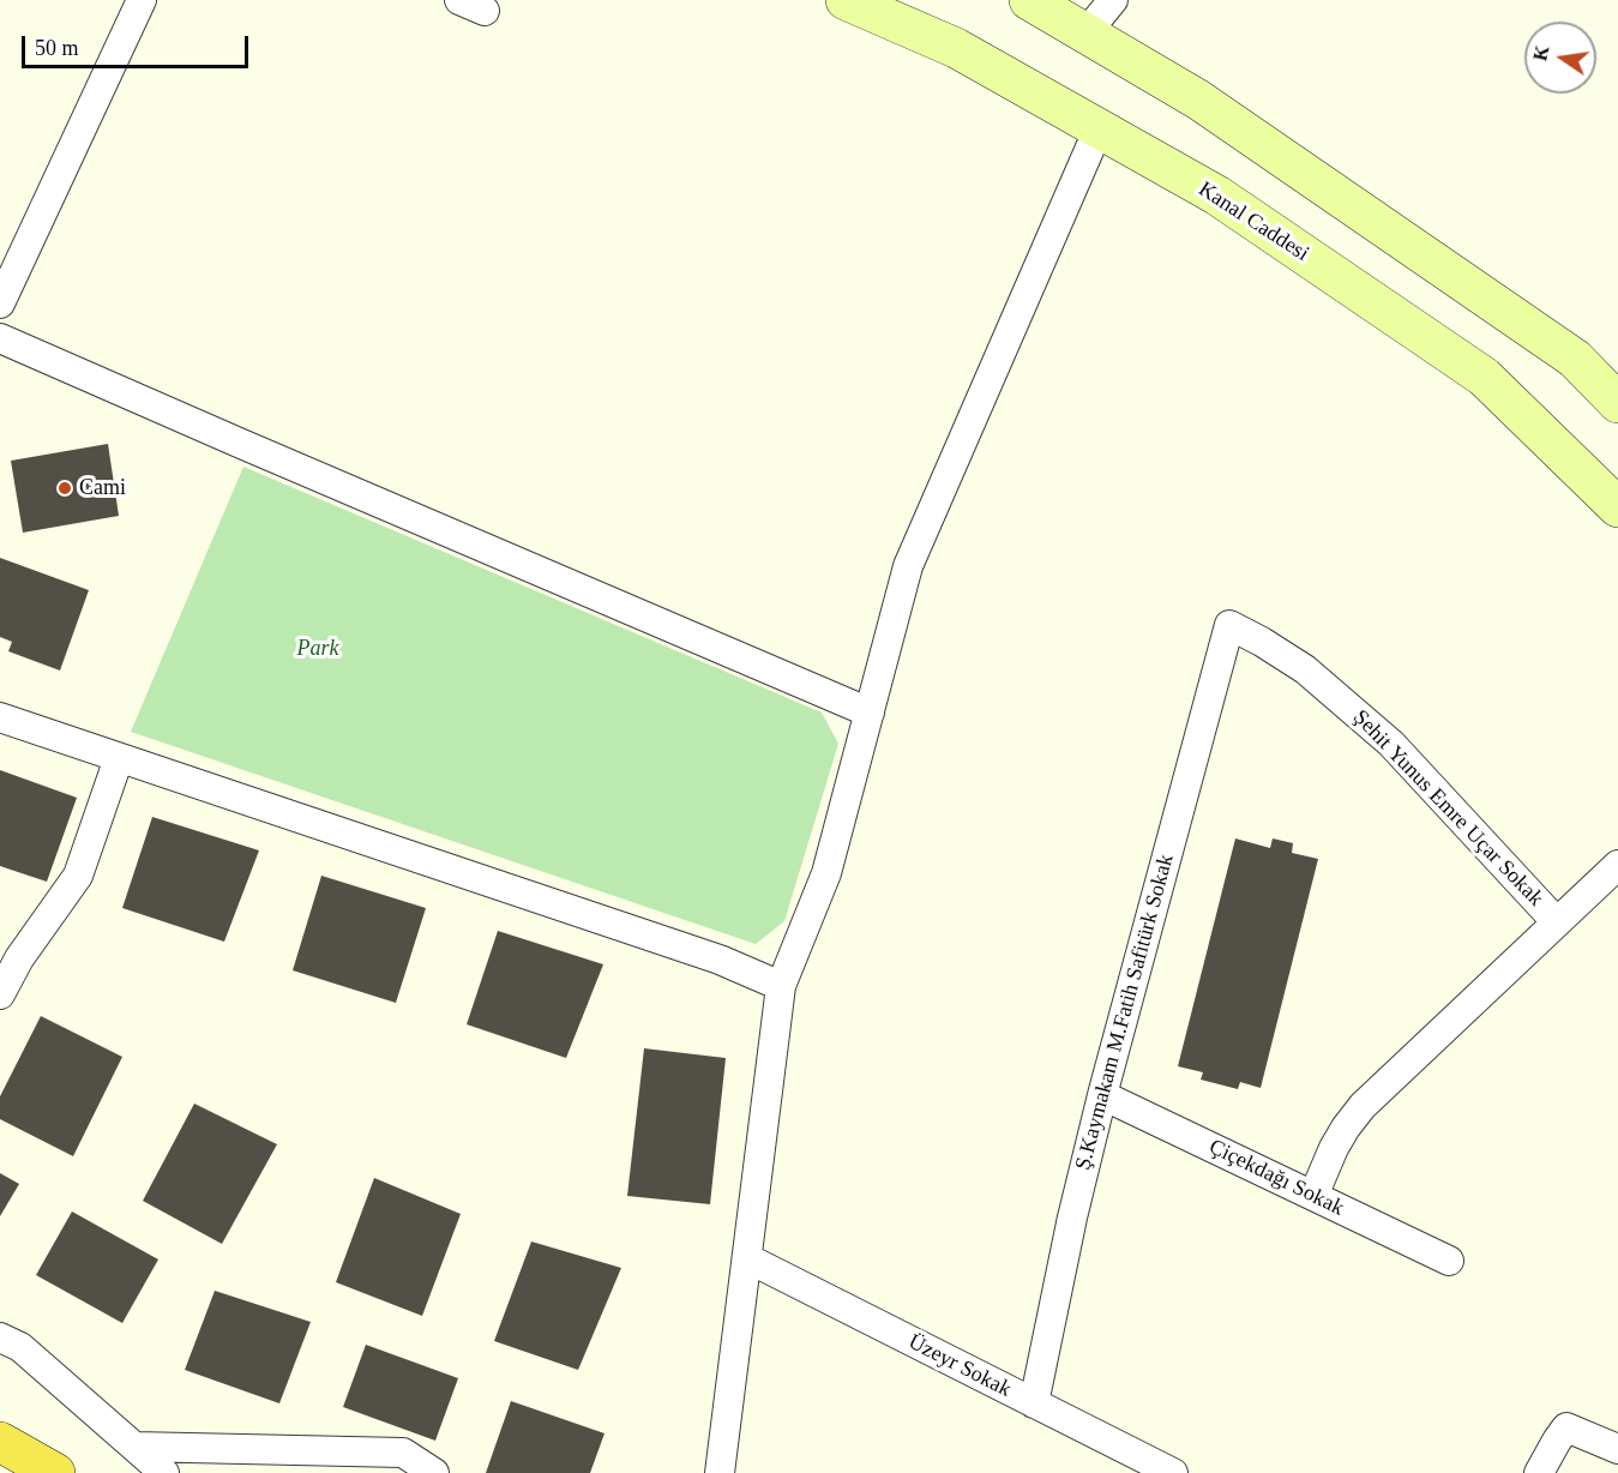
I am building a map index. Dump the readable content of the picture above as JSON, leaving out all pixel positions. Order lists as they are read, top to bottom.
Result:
{
  "streets": {
    "main road": ["Kanal Caddesi"],
    "street": [
      "Şehit Yunus Emre Uçar Sokak",
      "Ş.Kaymakam M.Fatih Safitürk Sokak",
      "Çiçekdağı Sokak",
      "Üzeyr Sokak"
    ]
  },
  "crossings": [
    ["Şehit Yunus Emre Uçar Sokak", "Ş.Kaymakam M.Fatih Safitürk Sokak"],
    ["Ş.Kaymakam M.Fatih Safitürk Sokak", "Çiçekdağı Sokak"],
    ["Ş.Kaymakam M.Fatih Safitürk Sokak", "Üzeyr Sokak"]
  ],
  "parks": ["Park"],
  "places": ["Cami"],
  "scale_bar": "50 m",
  "north": "left"
}
